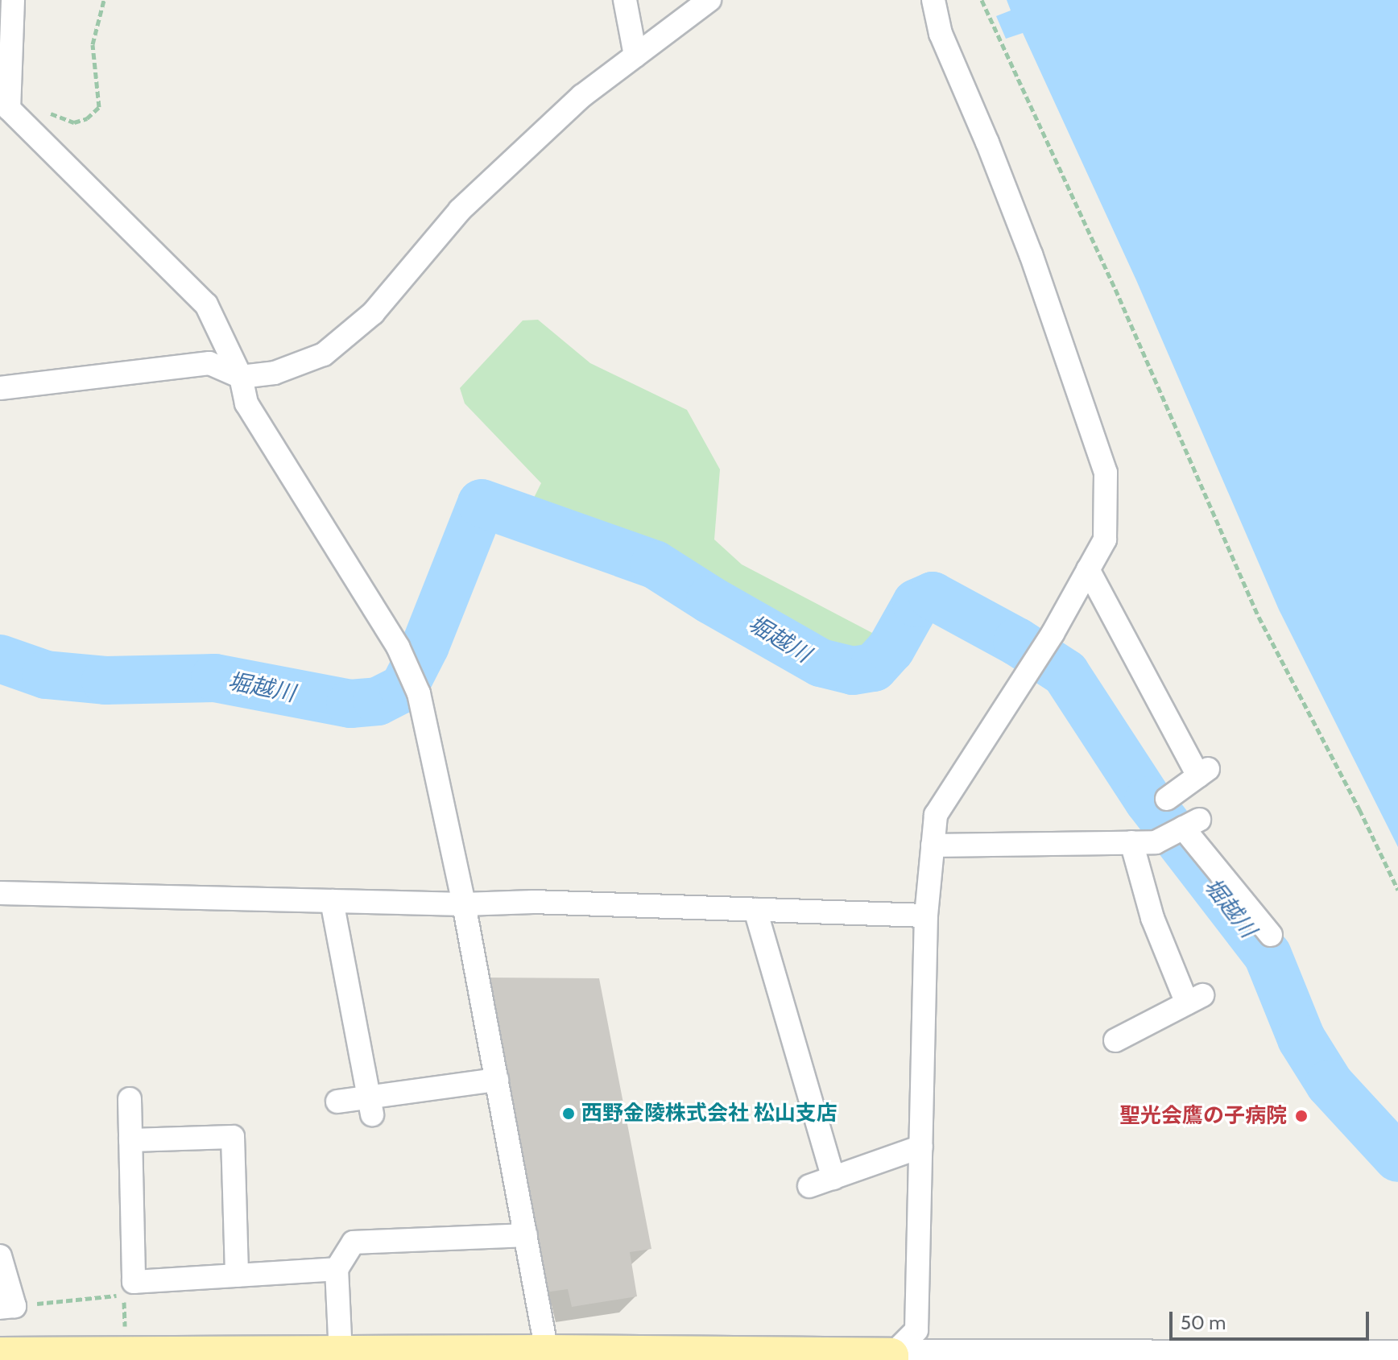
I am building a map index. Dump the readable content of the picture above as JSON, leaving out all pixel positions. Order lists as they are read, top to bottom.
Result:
{
  "water": ["堀越川"],
  "places": ["西野金陵株式会社 松山支店", "聖光会鷹の子病院"],
  "scale_bar": "50 m"
}
